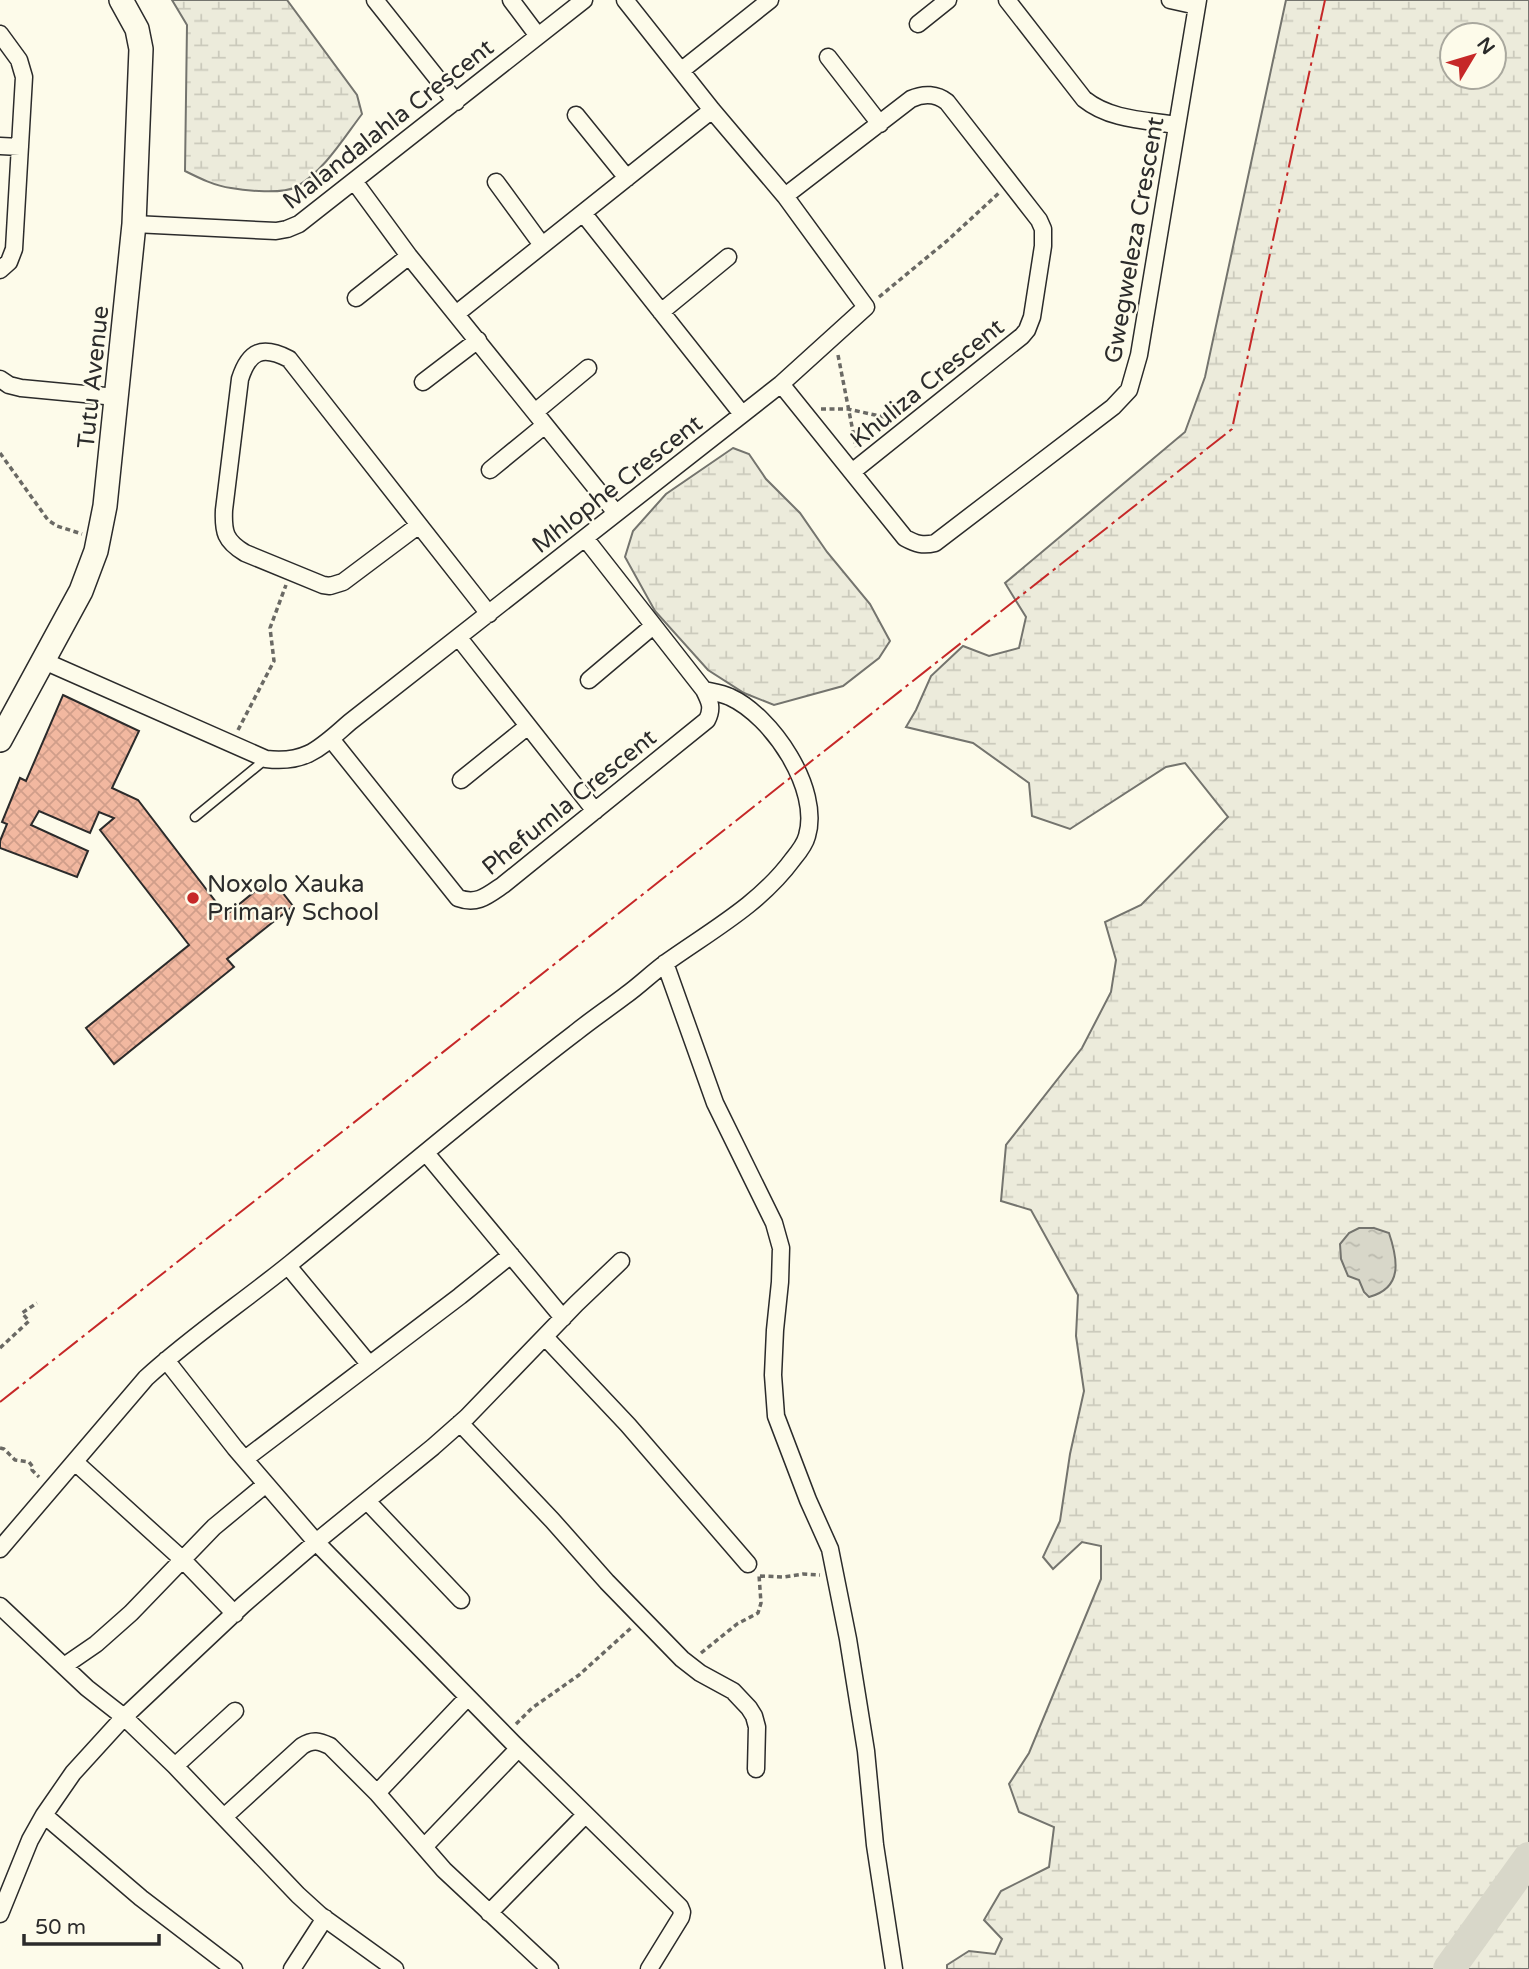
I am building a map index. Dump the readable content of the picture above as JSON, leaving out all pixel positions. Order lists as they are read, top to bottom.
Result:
{
  "streets": {
    "street": [
      "Malandalahla Crescent",
      "Gwegweleza Crescent",
      "Tutu Avenue",
      "Khuliza Crescent",
      "Mhlophe Crescent",
      "Phefumla Crescent"
    ]
  },
  "crossings": [
    ["Malandalahla Crescent", "Tutu Avenue"],
    ["Gwegweleza Crescent", "Khuliza Crescent"],
    ["Gwegweleza Crescent", "Mhlophe Crescent"],
    ["Tutu Avenue", "Mhlophe Crescent"],
    ["Mhlophe Crescent", "Phefumla Crescent"]
  ],
  "places": ["Noxolo Xauka Primary School"],
  "scale_bar": "50 m",
  "north": "top right"
}
